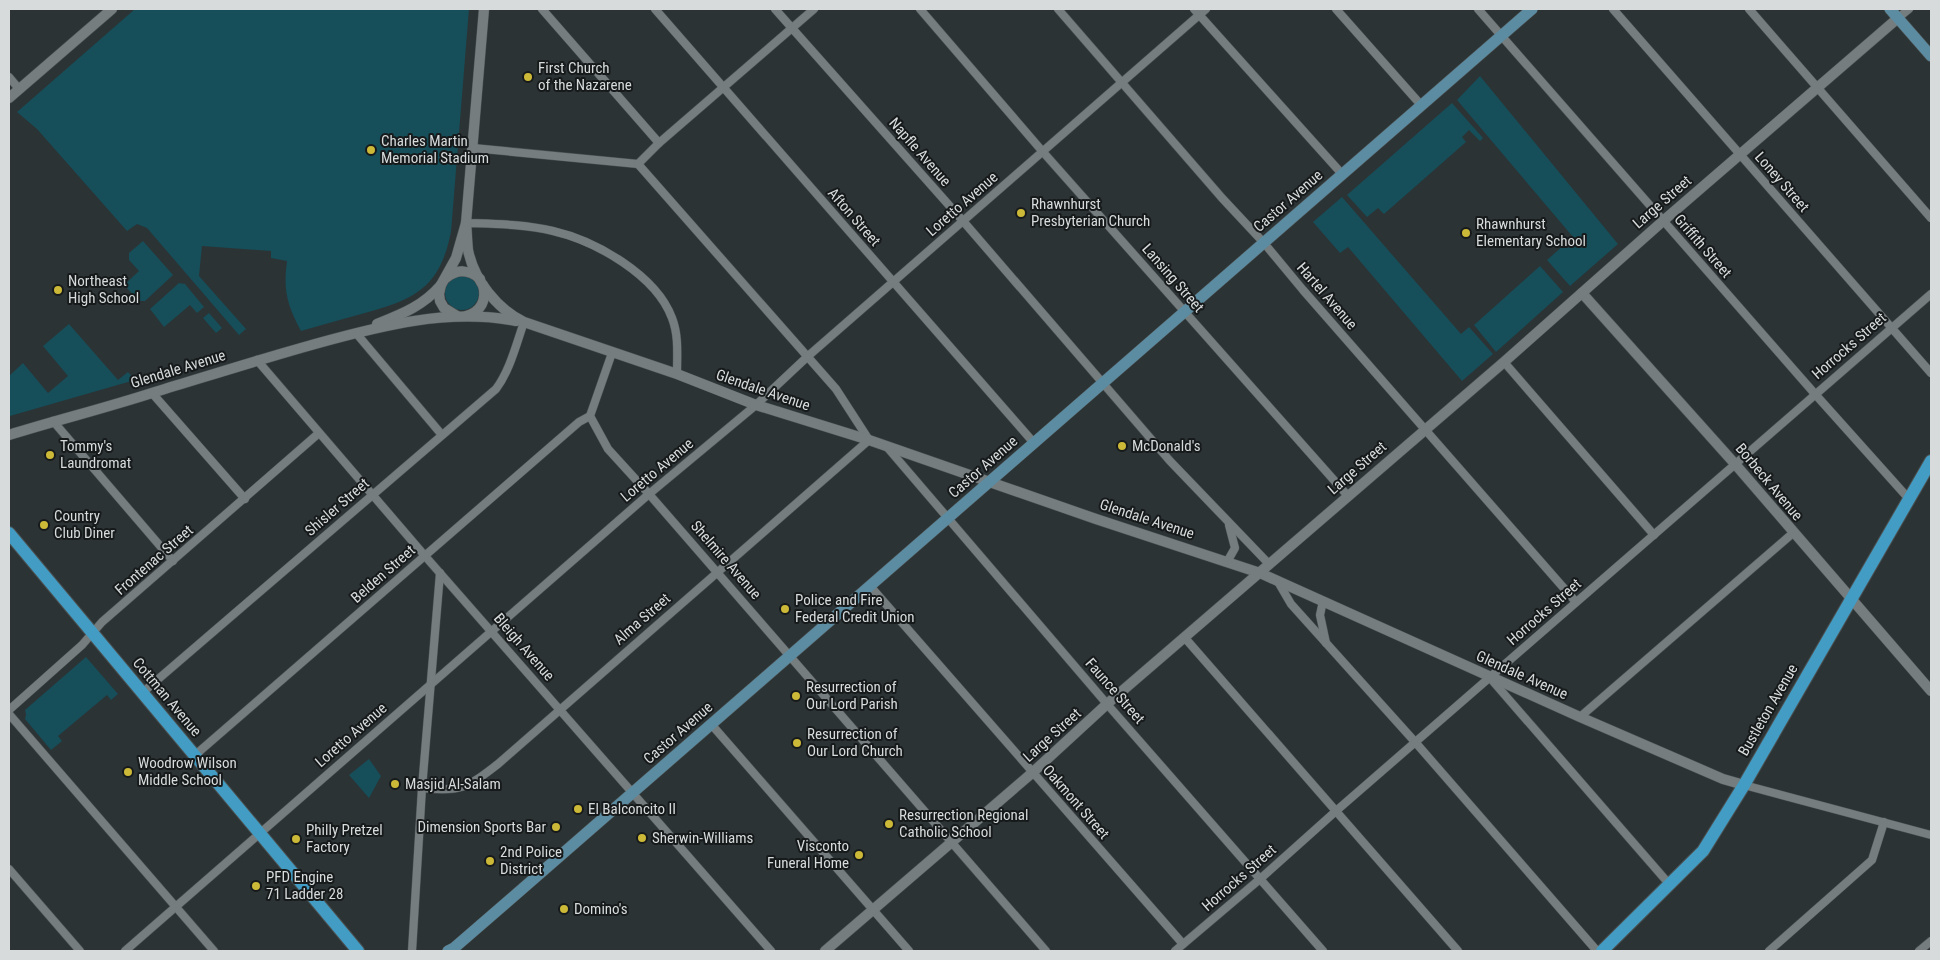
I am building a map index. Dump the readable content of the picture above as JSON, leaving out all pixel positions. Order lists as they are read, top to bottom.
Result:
{
  "streets": {
    "main road": ["Castor Avenue", "Cottman Avenue", "Bustleton Avenue"],
    "street": [
      "Napfle Avenue",
      "Loney Street",
      "Large Street",
      "Loretto Avenue",
      "Afton Street",
      "Griffith Street",
      "Lansing Street",
      "Hartel Avenue",
      "Horrocks Street",
      "Glendale Avenue",
      "Borbeck Avenue",
      "Shisler Street",
      "Frontenac Street",
      "Shelmire Avenue",
      "Belden Street",
      "Alma Street",
      "Bleigh Avenue",
      "Faunce Street",
      "Oakmont Street"
    ]
  },
  "crossings": [
    ["Napfle Avenue", "Castor Avenue"],
    ["Napfle Avenue", "Large Street"],
    ["Napfle Avenue", "Loretto Avenue"],
    ["Loney Street", "Large Street"],
    ["Loney Street", "Horrocks Street"],
    ["Castor Avenue", "Afton Street"],
    ["Castor Avenue", "Griffith Street"],
    ["Castor Avenue", "Lansing Street"],
    ["Castor Avenue", "Hartel Avenue"],
    ["Castor Avenue", "Glendale Avenue"],
    ["Castor Avenue", "Shelmire Avenue"],
    ["Castor Avenue", "Bleigh Avenue"],
    ["Castor Avenue", "Faunce Street"],
    ["Castor Avenue", "Oakmont Street"],
    ["Large Street", "Griffith Street"],
    ["Large Street", "Lansing Street"],
    ["Large Street", "Hartel Avenue"],
    ["Large Street", "Glendale Avenue"],
    ["Large Street", "Borbeck Avenue"],
    ["Large Street", "Shelmire Avenue"],
    ["Large Street", "Faunce Street"],
    ["Large Street", "Oakmont Street"],
    ["Loretto Avenue", "Afton Street"],
    ["Loretto Avenue", "Lansing Street"],
    ["Loretto Avenue", "Hartel Avenue"],
    ["Loretto Avenue", "Glendale Avenue"],
    ["Loretto Avenue", "Shelmire Avenue"],
    ["Loretto Avenue", "Bleigh Avenue"],
    ["Loretto Avenue", "Cottman Avenue"],
    ["Griffith Street", "Horrocks Street"],
    ["Griffith Street", "Bustleton Avenue"],
    ["Hartel Avenue", "Horrocks Street"],
    ["Horrocks Street", "Glendale Avenue"],
    ["Horrocks Street", "Borbeck Avenue"],
    ["Horrocks Street", "Faunce Street"],
    ["Horrocks Street", "Oakmont Street"],
    ["Glendale Avenue", "Shisler Street"],
    ["Glendale Avenue", "Alma Street"],
    ["Glendale Avenue", "Bleigh Avenue"],
    ["Glendale Avenue", "Faunce Street"],
    ["Glendale Avenue", "Bustleton Avenue"],
    ["Borbeck Avenue", "Bustleton Avenue"],
    ["Shisler Street", "Bleigh Avenue"],
    ["Shisler Street", "Cottman Avenue"],
    ["Frontenac Street", "Bleigh Avenue"],
    ["Frontenac Street", "Cottman Avenue"],
    ["Shelmire Avenue", "Belden Street"],
    ["Shelmire Avenue", "Alma Street"],
    ["Belden Street", "Bleigh Avenue"],
    ["Belden Street", "Cottman Avenue"],
    ["Alma Street", "Bleigh Avenue"]
  ],
  "places": [
    "First Church of the Nazarene",
    "Charles Martin Memorial Stadium",
    "Rhawnhurst Presbyterian Church",
    "Rhawnhurst Elementary School",
    "Northeast High School",
    "McDonald's",
    "Tommy's Laundromat",
    "Country Club Diner",
    "Police and Fire Federal Credit Union",
    "Resurrection of Our Lord Parish",
    "Resurrection of Our Lord Church",
    "Woodrow Wilson Middle School",
    "Masjid Al-Salam",
    "El Balconcito II",
    "Resurrection Regional Catholic School",
    "Dimension Sports Bar",
    "Sherwin-Williams",
    "Philly Pretzel Factory",
    "Visconto Funeral Home",
    "2nd Police District",
    "PFD Engine 71 Ladder 28",
    "Domino's"
  ]
}
